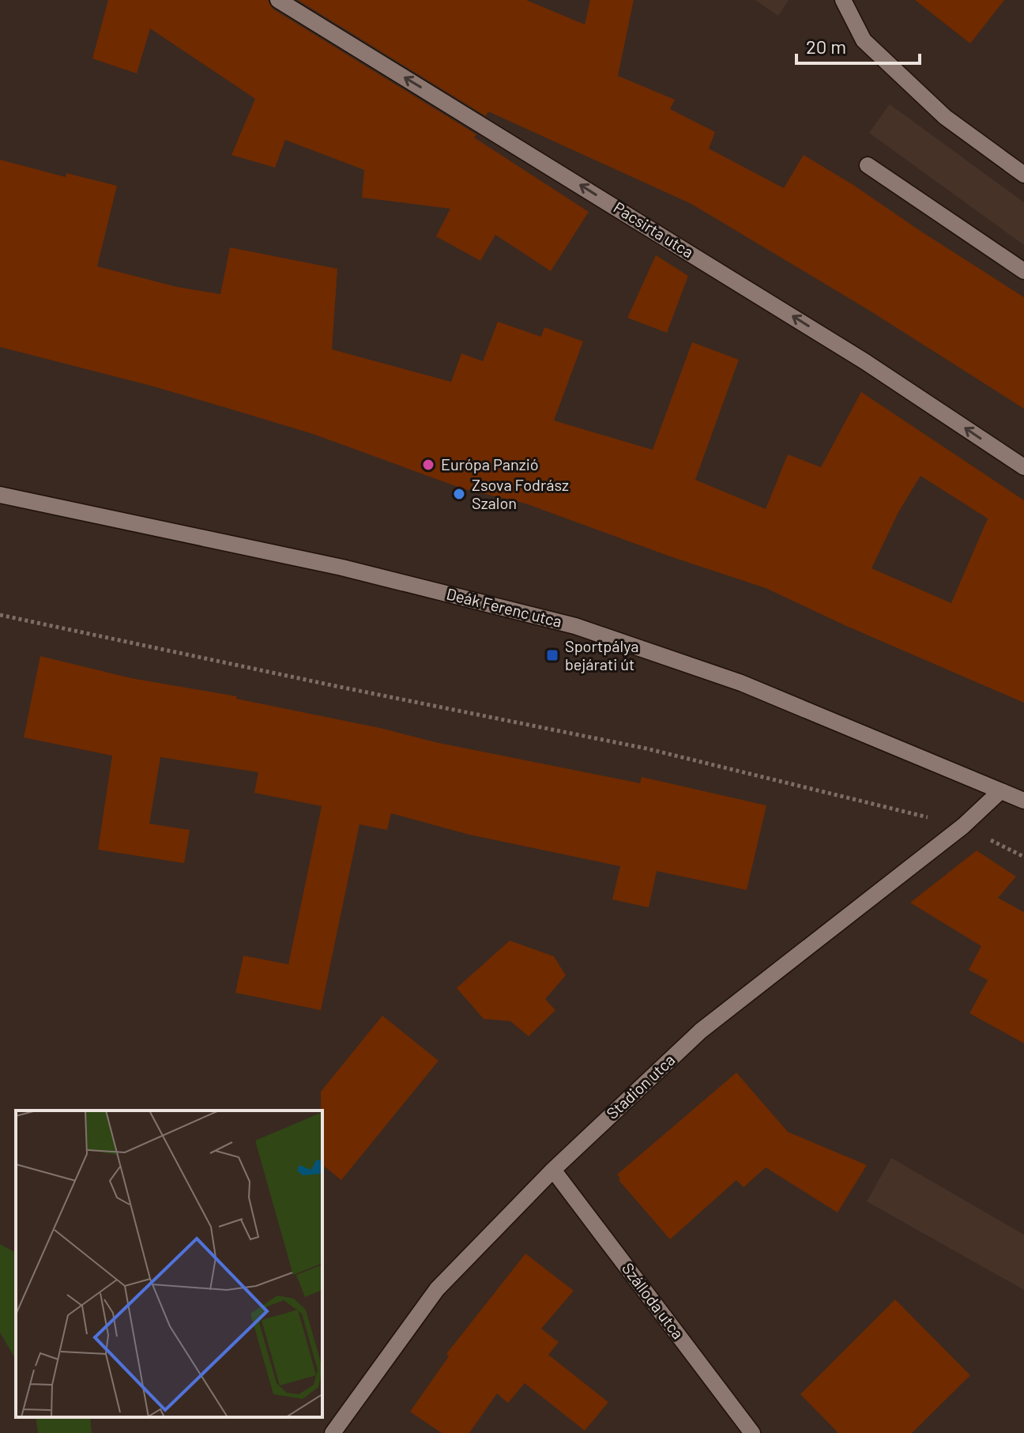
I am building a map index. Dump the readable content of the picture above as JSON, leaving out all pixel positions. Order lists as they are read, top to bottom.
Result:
{
  "streets": {
    "street": [
      "Pacsirta utca",
      "Deák Ferenc utca",
      "Stadion utca",
      "Szálloda utca"
    ]
  },
  "crossings": [
    ["Deák Ferenc utca", "Stadion utca"],
    ["Stadion utca", "Szálloda utca"]
  ],
  "one_way": ["Pacsirta utca"],
  "places": {
    "other": ["Európa Panzió", "Zsova Fodrász Szalon"],
    "transit": ["Sportpálya bejárati út"]
  },
  "scale_bar": "20 m"
}
